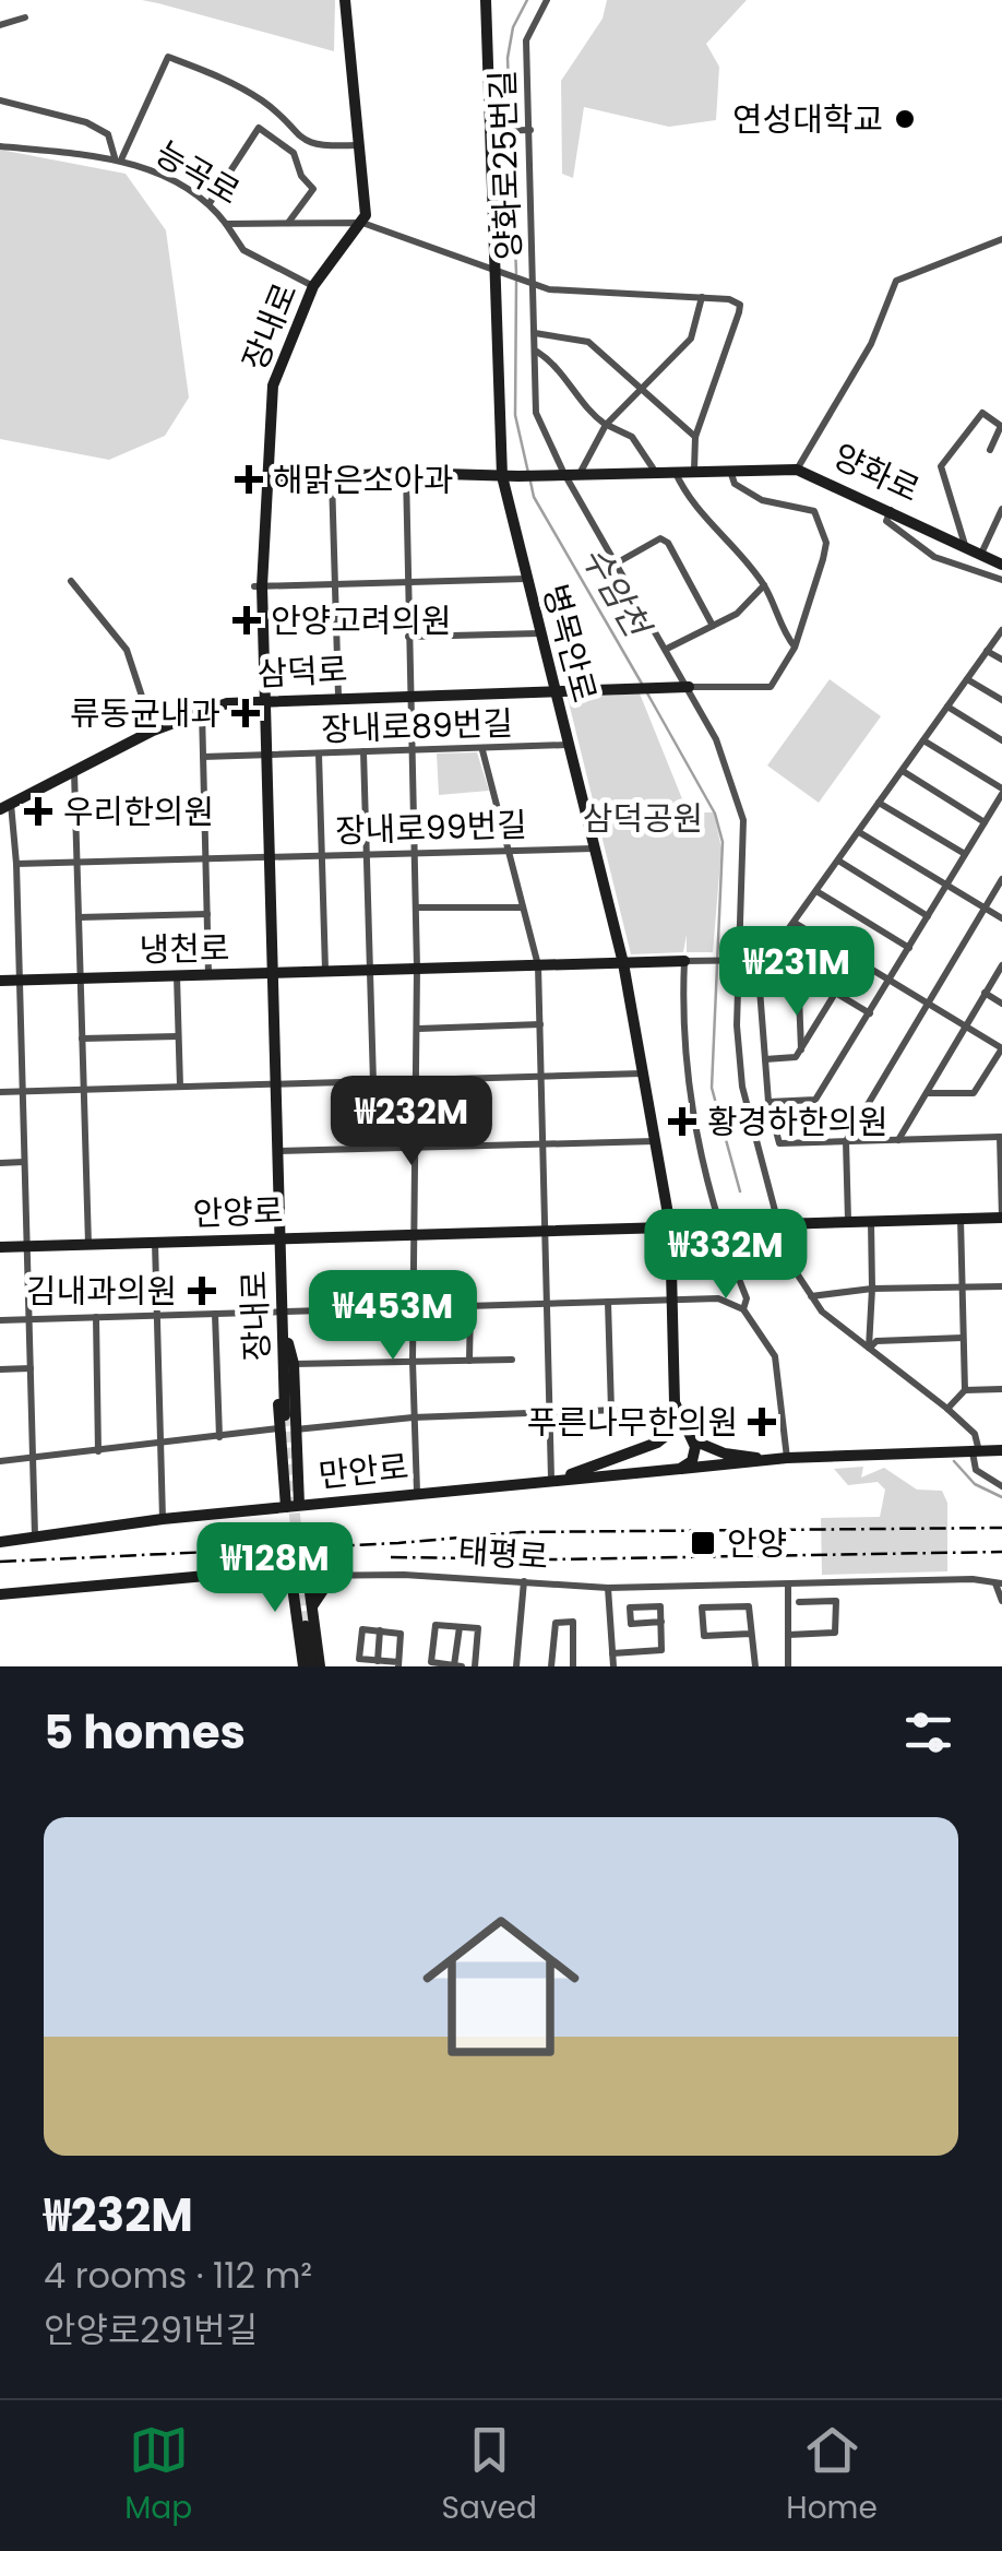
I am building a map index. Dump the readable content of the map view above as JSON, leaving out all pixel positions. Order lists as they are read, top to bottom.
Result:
{
  "streets": {
    "street": [
      "양화로25번길",
      "능곡로",
      "장내로",
      "양화로",
      "병목안로",
      "삼덕로",
      "장내로89번길",
      "장내로99번길",
      "냉천로",
      "안양로",
      "만안로",
      "태평로"
    ]
  },
  "crossings": [
    ["양화로25번길", "능곡로"],
    ["양화로25번길", "양화로"],
    ["양화로25번길", "삼덕로"],
    ["양화로25번길", "안양로"],
    ["양화로25번길", "만안로"],
    ["능곡로", "장내로"],
    ["능곡로", "병목안로"],
    ["장내로", "삼덕로"],
    ["장내로", "장내로89번길"],
    ["장내로", "장내로99번길"],
    ["장내로", "냉천로"],
    ["장내로", "안양로"],
    ["양화로", "병목안로"],
    ["병목안로", "삼덕로"],
    ["병목안로", "장내로89번길"],
    ["병목안로", "장내로99번길"],
    ["병목안로", "냉천로"],
    ["병목안로", "안양로"]
  ],
  "water": ["수암천"],
  "parks": ["삼덕공원"],
  "places": {
    "other": ["연성대학교"],
    "health": [
      "해맑은소아과",
      "안양고려의원",
      "류동균내과",
      "우리한의원",
      "황경하한의원",
      "김내과의원",
      "푸른나무한의원"
    ],
    "transit": ["안양"]
  },
  "page": {
    "price": [
      "₩231M",
      "₩232M",
      "₩332M",
      "₩453M",
      "₩128M"
    ],
    "heading": "5 homes",
    "list": [
      {
        "name": "₩232M",
        "note": "4 rooms · 112 m² · 안양로291번길"
      }
    ],
    "tabs": ["Map", "Saved", "Home"]
  }
}
